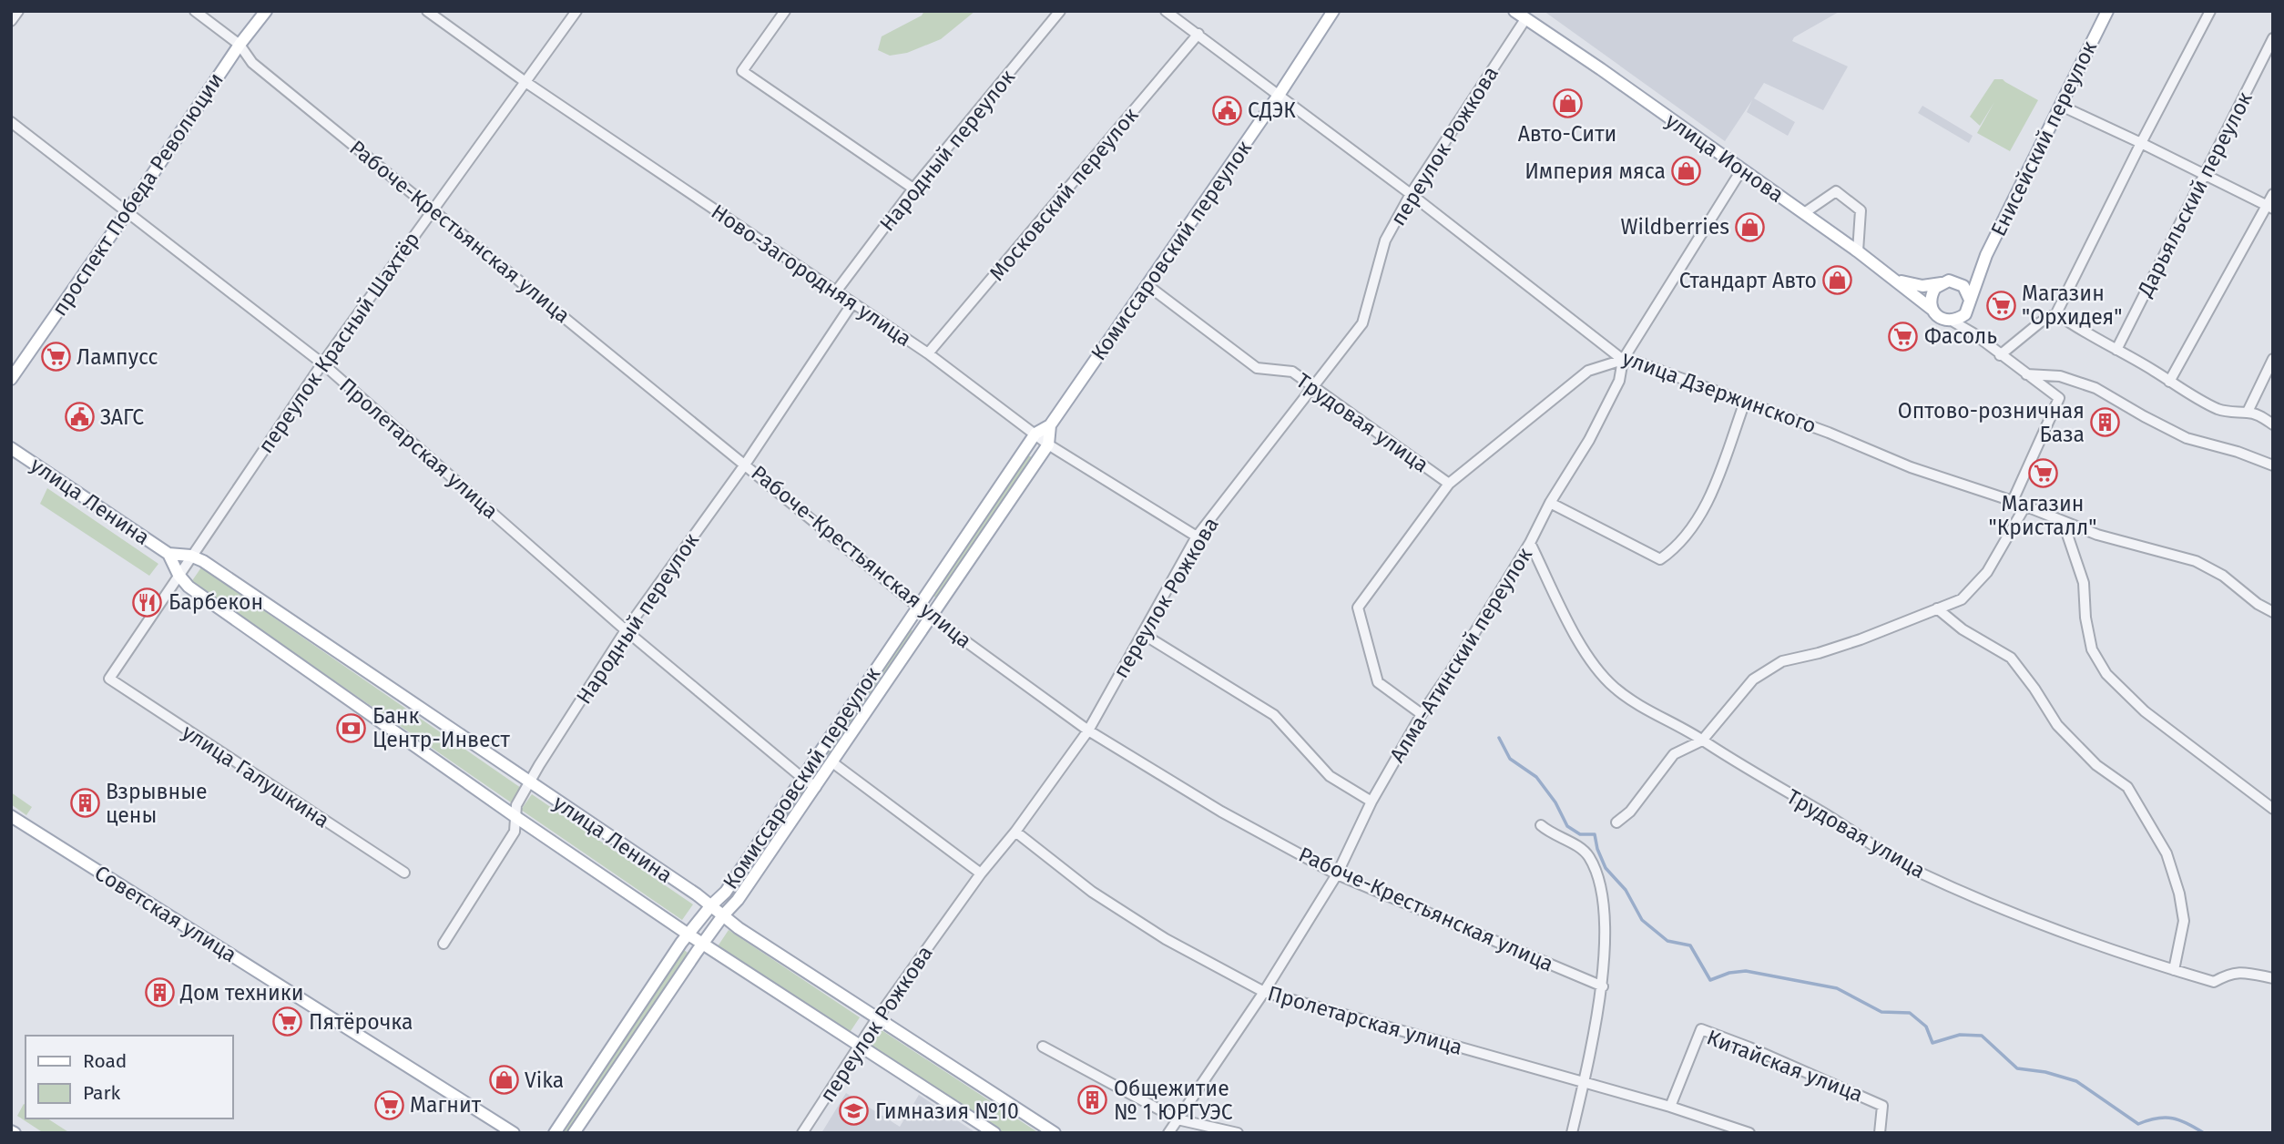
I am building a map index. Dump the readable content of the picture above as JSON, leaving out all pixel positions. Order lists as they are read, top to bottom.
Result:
{
  "streets": {
    "main road": [
      "Енисейский переулок",
      "улица Ионова",
      "проспект Победа Революции",
      "Комиссаровский переулок",
      "улица Ленина",
      "Советская улица"
    ],
    "street": [
      "переулок Рожкова",
      "Народный переулок",
      "Московский переулок",
      "Дарьяльский переулок",
      "Рабоче-Крестьянская улица",
      "Ново-Загородняя улица",
      "переулок Красный Шахтёр",
      "улица Дзержинского",
      "Трудовая улица",
      "Пролетарская улица",
      "Алма-Атинский переулок",
      "улица Галушкина",
      "Китайская улица"
    ]
  },
  "crossings": [
    ["Енисейский переулок", "улица Ионова"],
    ["переулок Рожкова", "улица Ионова"],
    ["переулок Рожкова", "Рабоче-Крестьянская улица"],
    ["переулок Рожкова", "Ново-Загородняя улица"],
    ["переулок Рожкова", "улица Дзержинского"],
    ["переулок Рожкова", "Трудовая улица"],
    ["переулок Рожкова", "Пролетарская улица"],
    ["переулок Рожкова", "улица Ленина"],
    ["Народный переулок", "Рабоче-Крестьянская улица"],
    ["Народный переулок", "Ново-Загородняя улица"],
    ["Народный переулок", "Пролетарская улица"],
    ["Народный переулок", "улица Ленина"],
    ["улица Ионова", "Алма-Атинский переулок"],
    ["проспект Победа Революции", "Рабоче-Крестьянская улица"],
    ["проспект Победа Революции", "Пролетарская улица"],
    ["Московский переулок", "Ново-Загородняя улица"],
    ["Московский переулок", "улица Дзержинского"],
    ["Рабоче-Крестьянская улица", "Комиссаровский переулок"],
    ["Рабоче-Крестьянская улица", "переулок Красный Шахтёр"],
    ["Рабоче-Крестьянская улица", "Алма-Атинский переулок"],
    ["Комиссаровский переулок", "Ново-Загородняя улица"],
    ["Комиссаровский переулок", "улица Дзержинского"],
    ["Комиссаровский переулок", "Трудовая улица"],
    ["Комиссаровский переулок", "Пролетарская улица"],
    ["Комиссаровский переулок", "улица Ленина"],
    ["Ново-Загородняя улица", "переулок Красный Шахтёр"],
    ["переулок Красный Шахтёр", "Пролетарская улица"],
    ["переулок Красный Шахтёр", "улица Ленина"],
    ["переулок Красный Шахтёр", "улица Галушкина"],
    ["улица Дзержинского", "Алма-Атинский переулок"],
    ["Трудовая улица", "Алма-Атинский переулок"],
    ["Пролетарская улица", "Алма-Атинский переулок"],
    ["Пролетарская улица", "Китайская улица"]
  ],
  "places": {
    "shop": [
      "Авто-Сити",
      "Империя мяса",
      "Wildberries",
      "Стандарт Авто",
      "Vika"
    ],
    "public building": ["СДЭК", "ЗАГС"],
    "supermarket": [
      "Магазин \"Орхидея\"",
      "Фасоль",
      "Лампусс",
      "Магазин \"Кристалл\"",
      "Пятёрочка",
      "Магнит"
    ],
    "building": [
      "Оптово-розничная База",
      "Взрывные цены",
      "Дом техники",
      "Общежитие № 1 ЮРГУЭС"
    ],
    "restaurant": ["Барбекон"],
    "bank": ["Банк Центр-Инвест"],
    "school or university": ["Гимназия №10"]
  },
  "legend": ["Road", "Park"]
}
